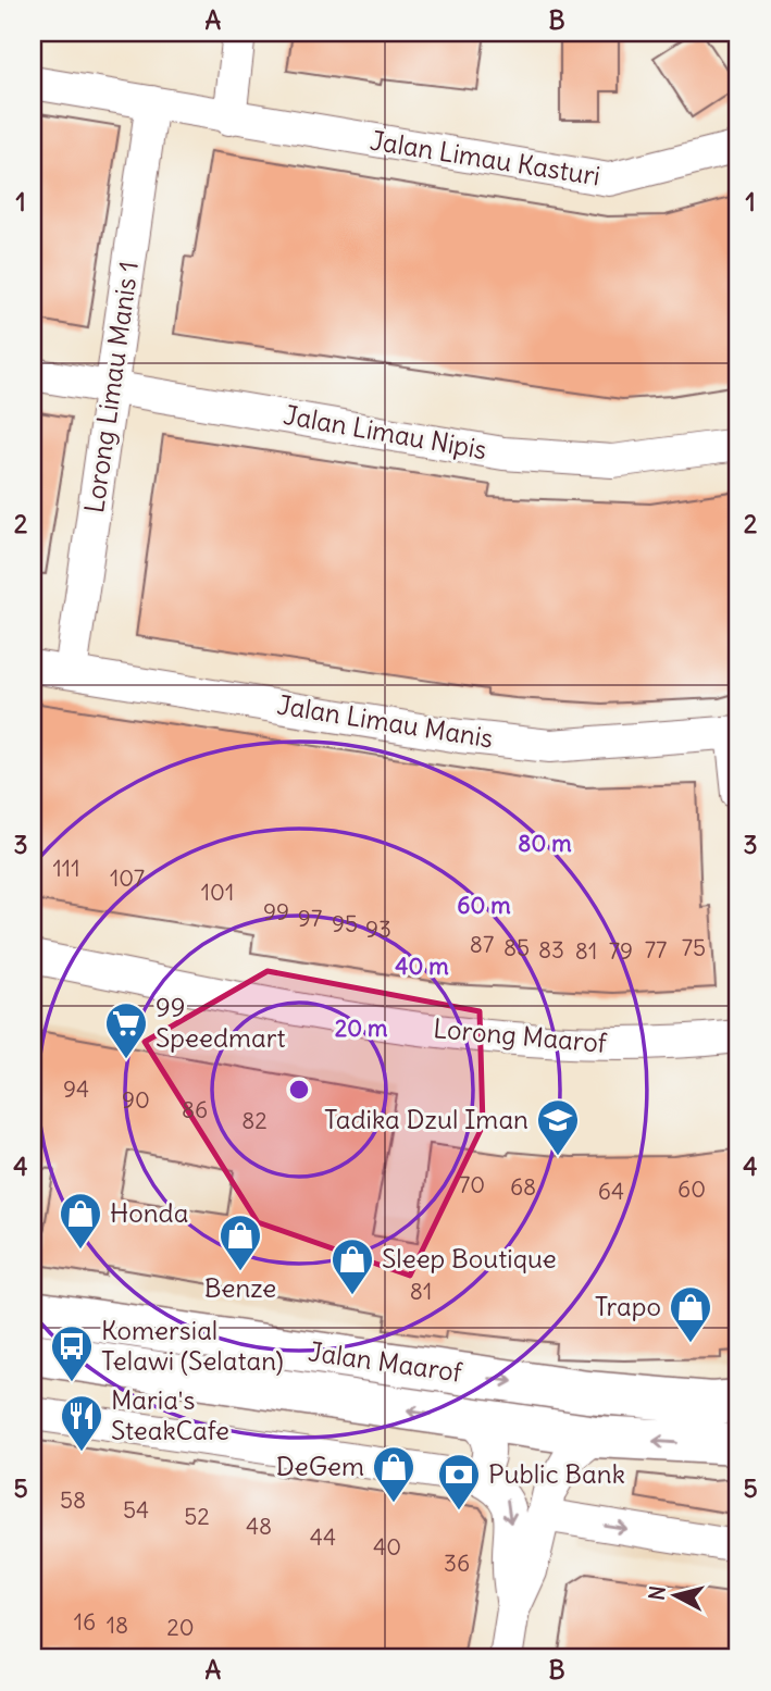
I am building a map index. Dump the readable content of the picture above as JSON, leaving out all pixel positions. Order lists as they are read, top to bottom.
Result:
{
  "streets": {
    "main road": ["Jalan Maarof"],
    "street": [
      "Jalan Limau Kasturi",
      "Lorong Limau Manis 1",
      "Jalan Limau Nipis",
      "Jalan Limau Manis",
      "Lorong Maarof"
    ]
  },
  "crossings": [
    ["Jalan Limau Kasturi", "Lorong Limau Manis 1"],
    ["Lorong Limau Manis 1", "Jalan Limau Nipis"],
    ["Lorong Limau Manis 1", "Jalan Limau Manis"]
  ],
  "places": {
    "supermarket": ["99 Speedmart"],
    "school or university": ["Tadika Dzul Iman"],
    "shop": [
      "Honda",
      "Benze",
      "Sleep Boutique",
      "Trapo",
      "DeGem"
    ],
    "bus stop": ["Komersial Telawi (Selatan)"],
    "restaurant": ["Maria's SteakCafe"],
    "bank": ["Public Bank"]
  },
  "house_numbers": [
    "111",
    "107",
    "101",
    "99",
    "97",
    "95",
    "93",
    "87",
    "85",
    "75",
    "83",
    "77",
    "81",
    "79",
    "94",
    "90",
    "86",
    "82",
    "70",
    "68",
    "60",
    "64",
    "81",
    "58",
    "54",
    "52",
    "48",
    "44",
    "40",
    "36",
    "16",
    "18",
    "20"
  ],
  "north": "left",
  "grid": {
    "columns": ["A", "B"],
    "rows": [
      "1",
      "2",
      "3",
      "4",
      "5"
    ]
  },
  "rings": [
    "80 m",
    "60 m",
    "40 m",
    "20 m"
  ]
}
